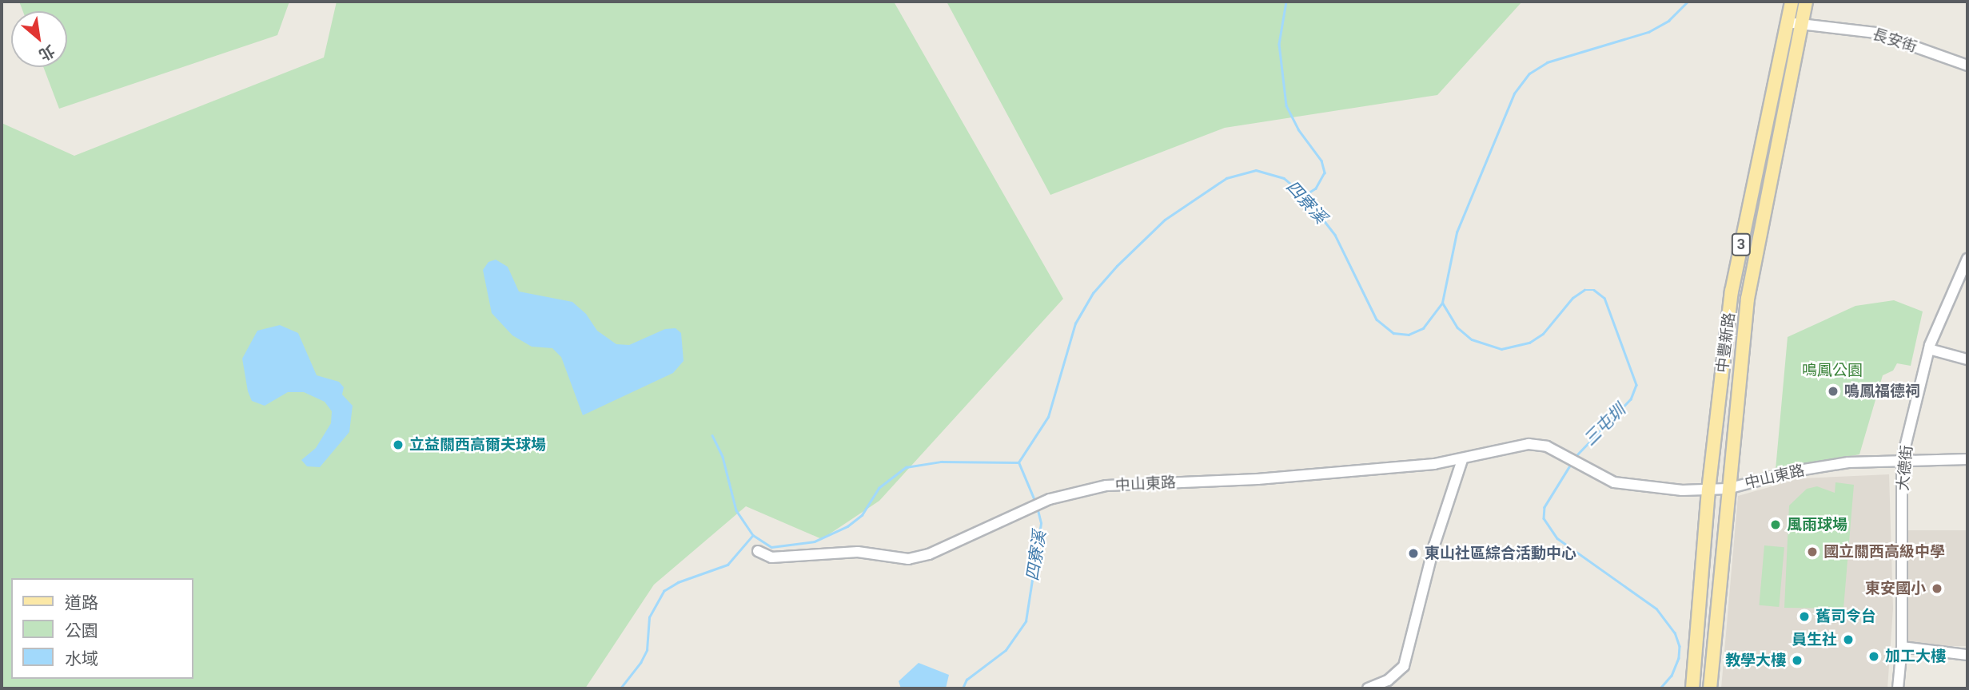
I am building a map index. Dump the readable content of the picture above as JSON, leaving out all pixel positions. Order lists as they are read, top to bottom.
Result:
{
  "streets": {
    "main road": ["3", "中豐新路"],
    "street": ["長安街", "大德街", "中山東路"]
  },
  "crossings": [
    ["長安街", "中豐新路"],
    ["中豐新路", "中山東路"],
    ["大德街", "中山東路"]
  ],
  "water": ["四寮溪", "三屯圳"],
  "parks": ["鳴鳳公園"],
  "places": [
    "鳴鳳福德祠",
    "立益關西高爾夫球場",
    "風雨球場",
    "國立關西高級中學",
    "東山社區綜合活動中心",
    "東安國小",
    "舊司令台",
    "員生社",
    "加工大樓",
    "教學大樓"
  ],
  "legend": ["道路", "公園", "水域"],
  "north": "bottom right"
}
